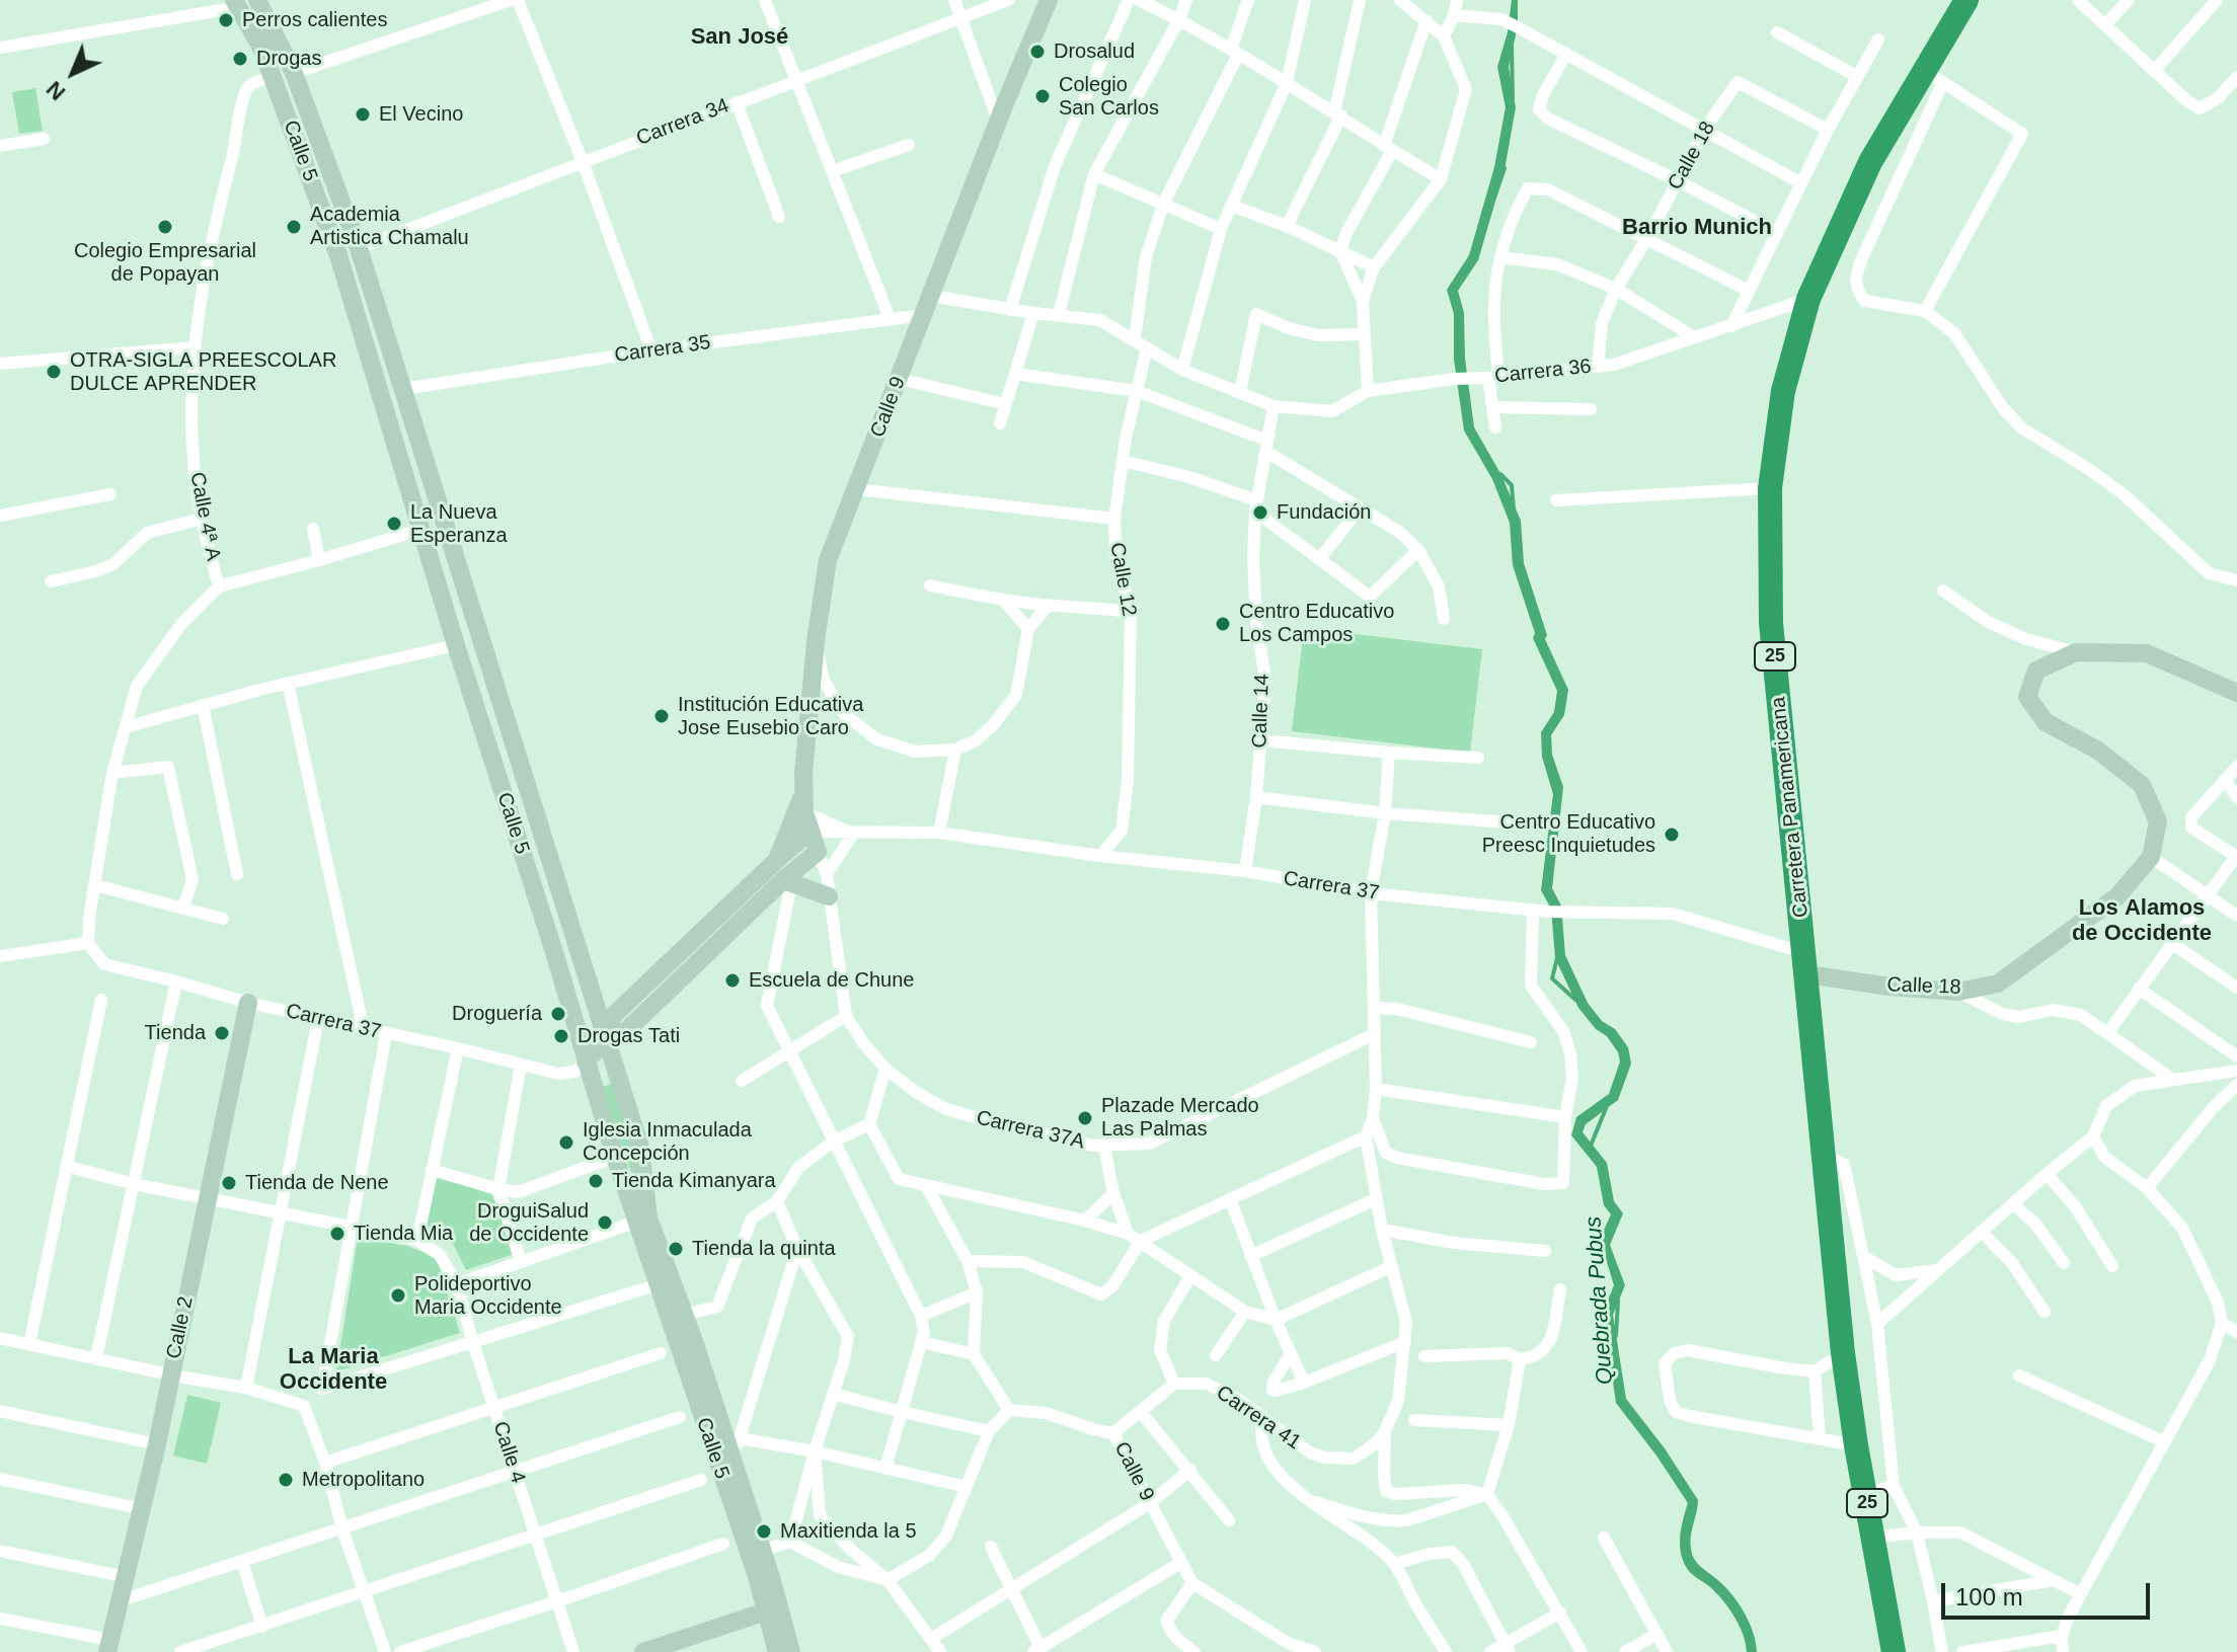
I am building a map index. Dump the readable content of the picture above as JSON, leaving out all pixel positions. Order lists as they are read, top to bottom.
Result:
{
  "streets": {
    "highway": ["25", "Carretera Panamericana"],
    "main road": [
      "Calle 5",
      "Calle 18",
      "Calle 9",
      "Calle 2"
    ],
    "street": [
      "Carrera 34",
      "Carrera 35",
      "Carrera 36",
      "Calle 4ª A",
      "Calle 12",
      "Calle 14",
      "Carrera 37",
      "Carrera 37A",
      "Carrera 41",
      "Calle 4"
    ]
  },
  "crossings": [
    ["Carrera 34", "Calle 5"],
    ["Calle 5", "Carrera 35"],
    ["Calle 5", "Calle 4ª A"],
    ["Calle 5", "Carrera 37"],
    ["Calle 18", "Carrera 36"],
    ["Calle 18", "Carretera Panamericana"],
    ["Calle 18", "Carrera 37"],
    ["Carrera 35", "Calle 9"],
    ["Carrera 36", "Calle 14"],
    ["Carrera 36", "Carretera Panamericana"],
    ["Calle 9", "Carrera 37"],
    ["Calle 9", "Carrera 37A"],
    ["Calle 4ª A", "Carrera 37"],
    ["Calle 12", "Carrera 37"],
    ["Calle 14", "Carrera 37"],
    ["Carretera Panamericana", "Carrera 37"],
    ["Carrera 37", "Calle 2"]
  ],
  "districts": [
    "San José",
    "Barrio Munich",
    "Los Alamos de Occidente",
    "La Maria Occidente"
  ],
  "water": ["Quebrada Pubus"],
  "places": [
    "Perros calientes",
    "Drosalud",
    "Drogas",
    "Colegio San Carlos",
    "El Vecino",
    "Colegio Empresarial de Popayan",
    "Academia Artistica Chamalu",
    "OTRA-SIGLA PREESCOLAR DULCE APRENDER",
    "Fundación",
    "La Nueva Esperanza",
    "Centro Educativo Los Campos",
    "Institución Educativa Jose Eusebio Caro",
    "Centro Educativo Preesc Inquietudes",
    "Escuela de Chune",
    "Droguería",
    "Tienda",
    "Drogas Tati",
    "Plazade Mercado Las Palmas",
    "Iglesia Inmaculada Concepción",
    "Tienda Kimanyara",
    "Tienda de Nene",
    "DroguiSalud de Occidente",
    "Tienda Mia",
    "Tienda la quinta",
    "Polideportivo Maria Occidente",
    "Metropolitano",
    "Maxitienda la 5"
  ],
  "scale_bar": "100 m",
  "north": "bottom left"
}
